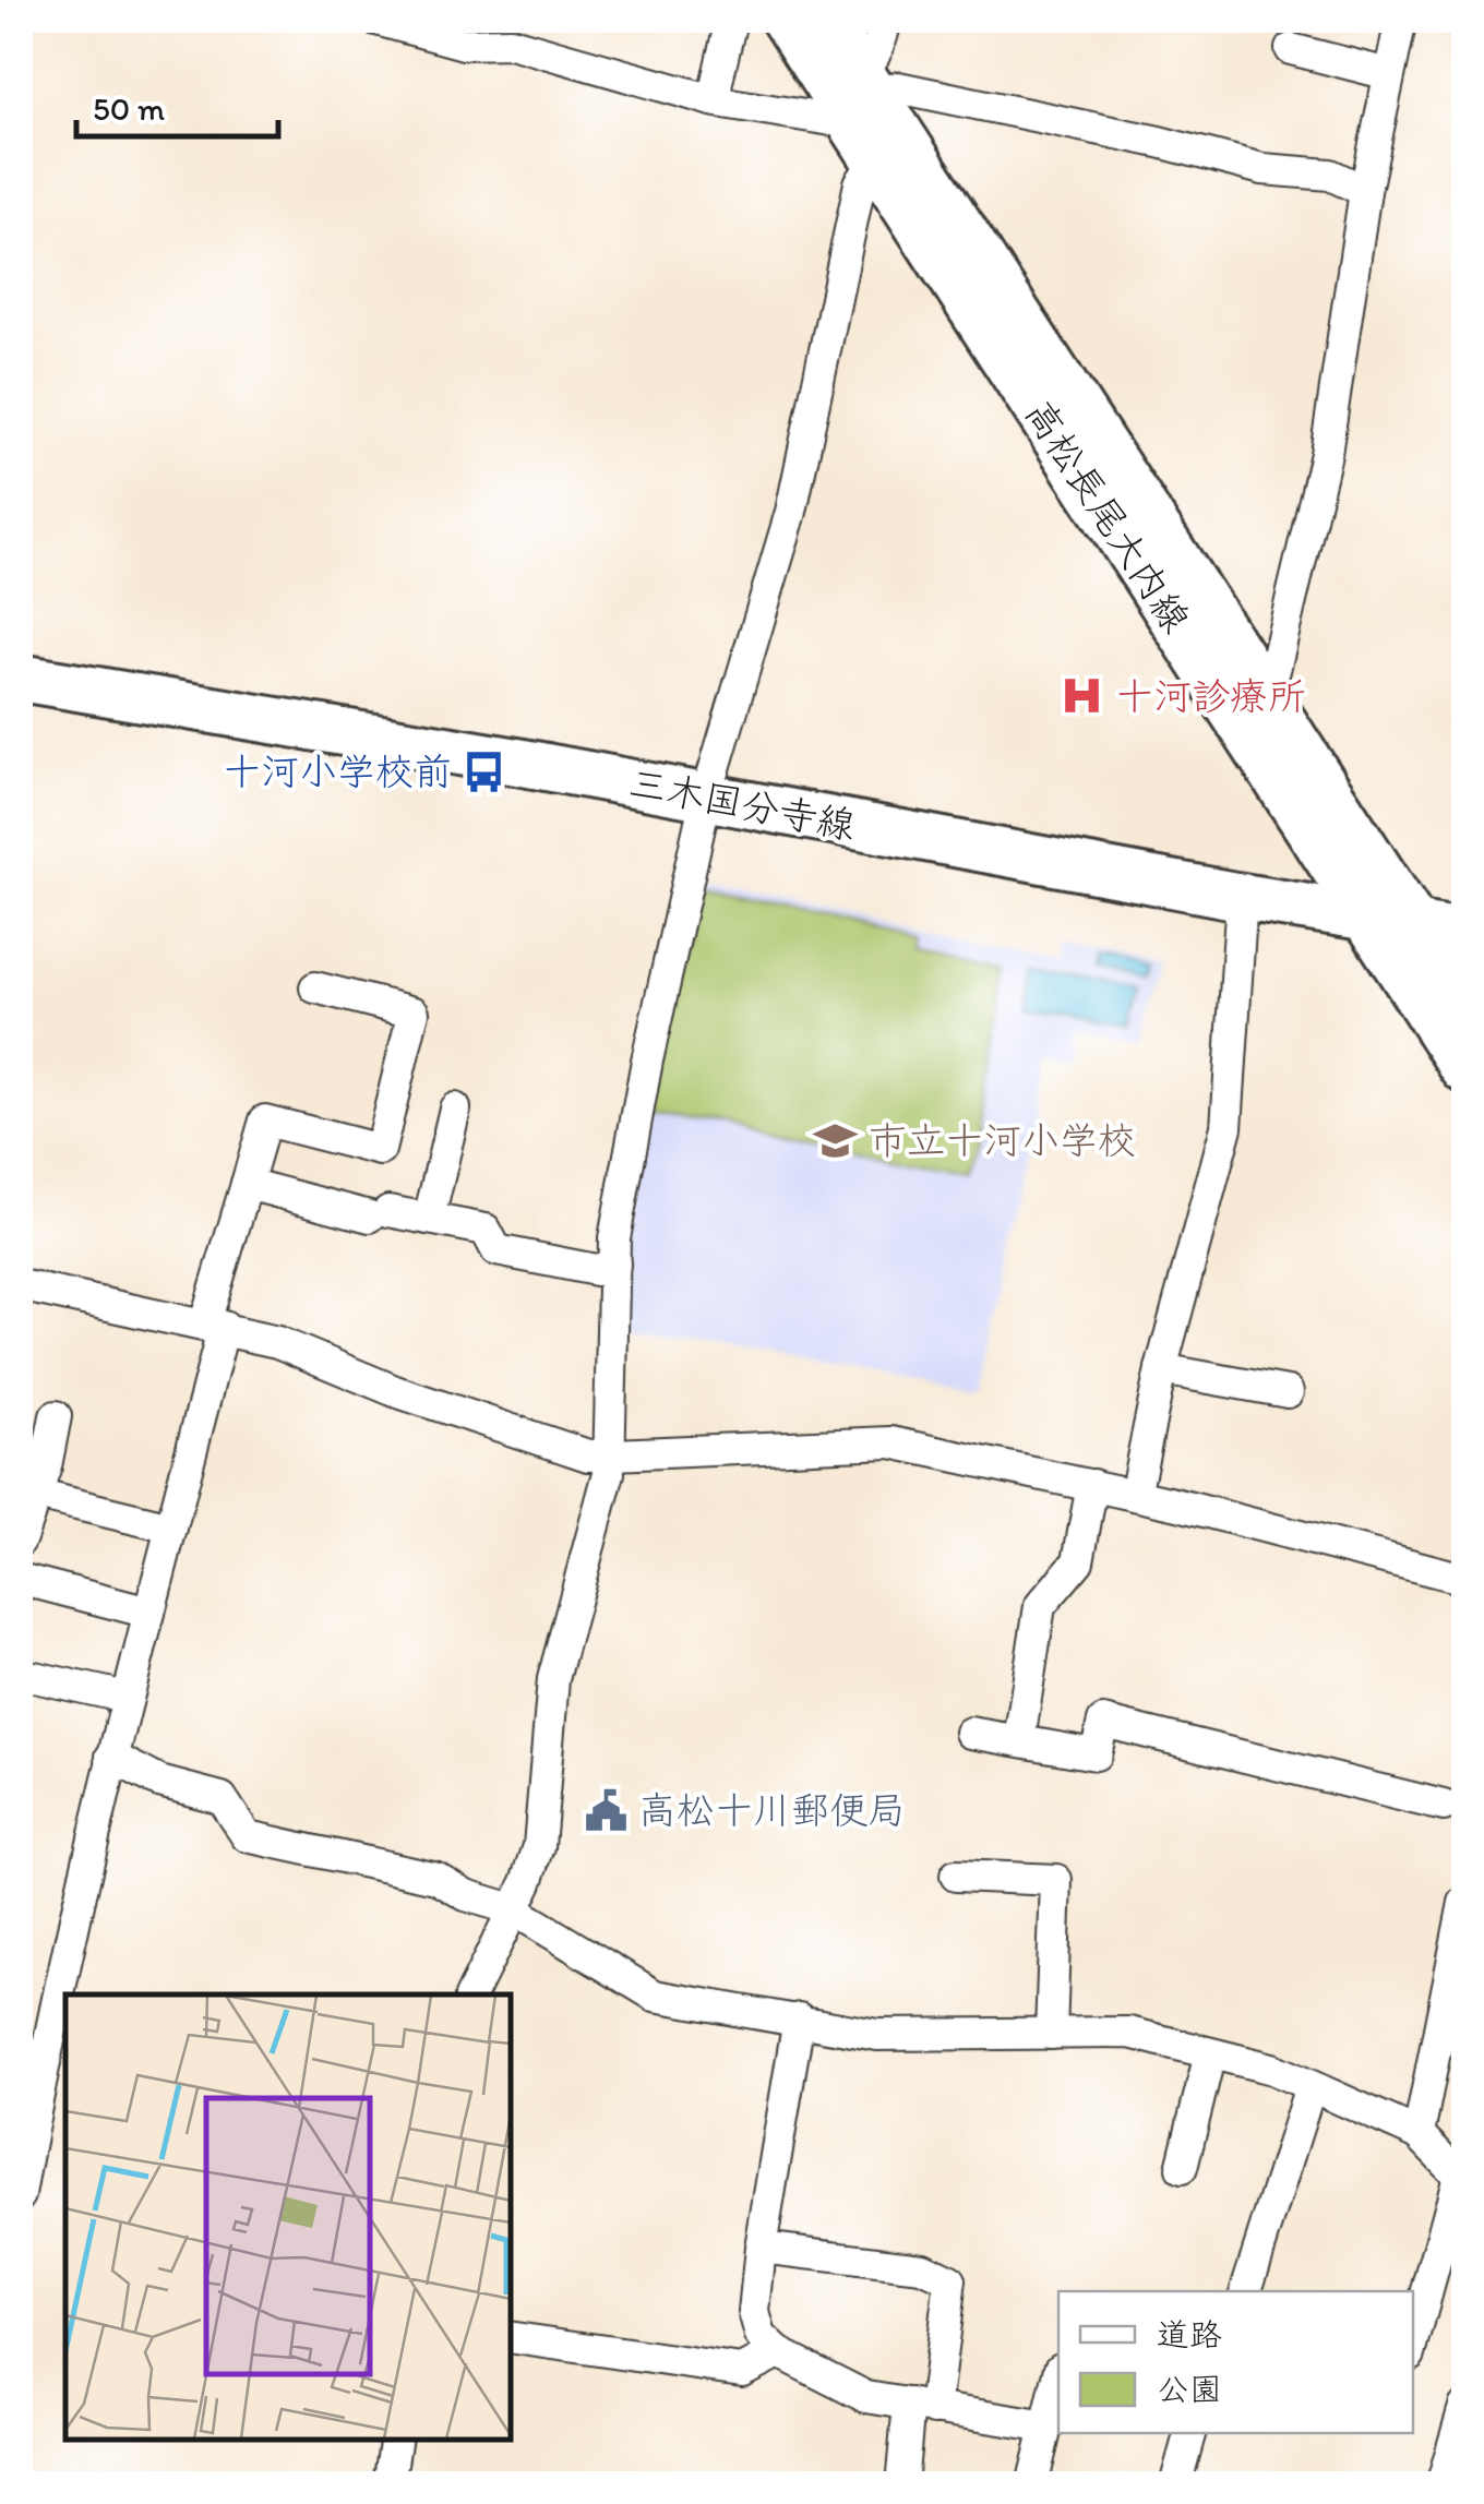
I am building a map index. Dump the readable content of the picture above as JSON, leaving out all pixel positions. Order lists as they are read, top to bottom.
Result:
{
  "streets": {
    "main road": ["高松長尾大内線", "三木国分寺線"]
  },
  "crossings": [
    ["高松長尾大内線", "三木国分寺線"]
  ],
  "places": {
    "hospital": ["十河診療所"],
    "bus stop": ["十河小学校前"],
    "school or university": ["市立十河小学校"],
    "public building": ["高松十川郵便局"]
  },
  "legend": ["道路", "公園"],
  "scale_bar": "50 m"
}
